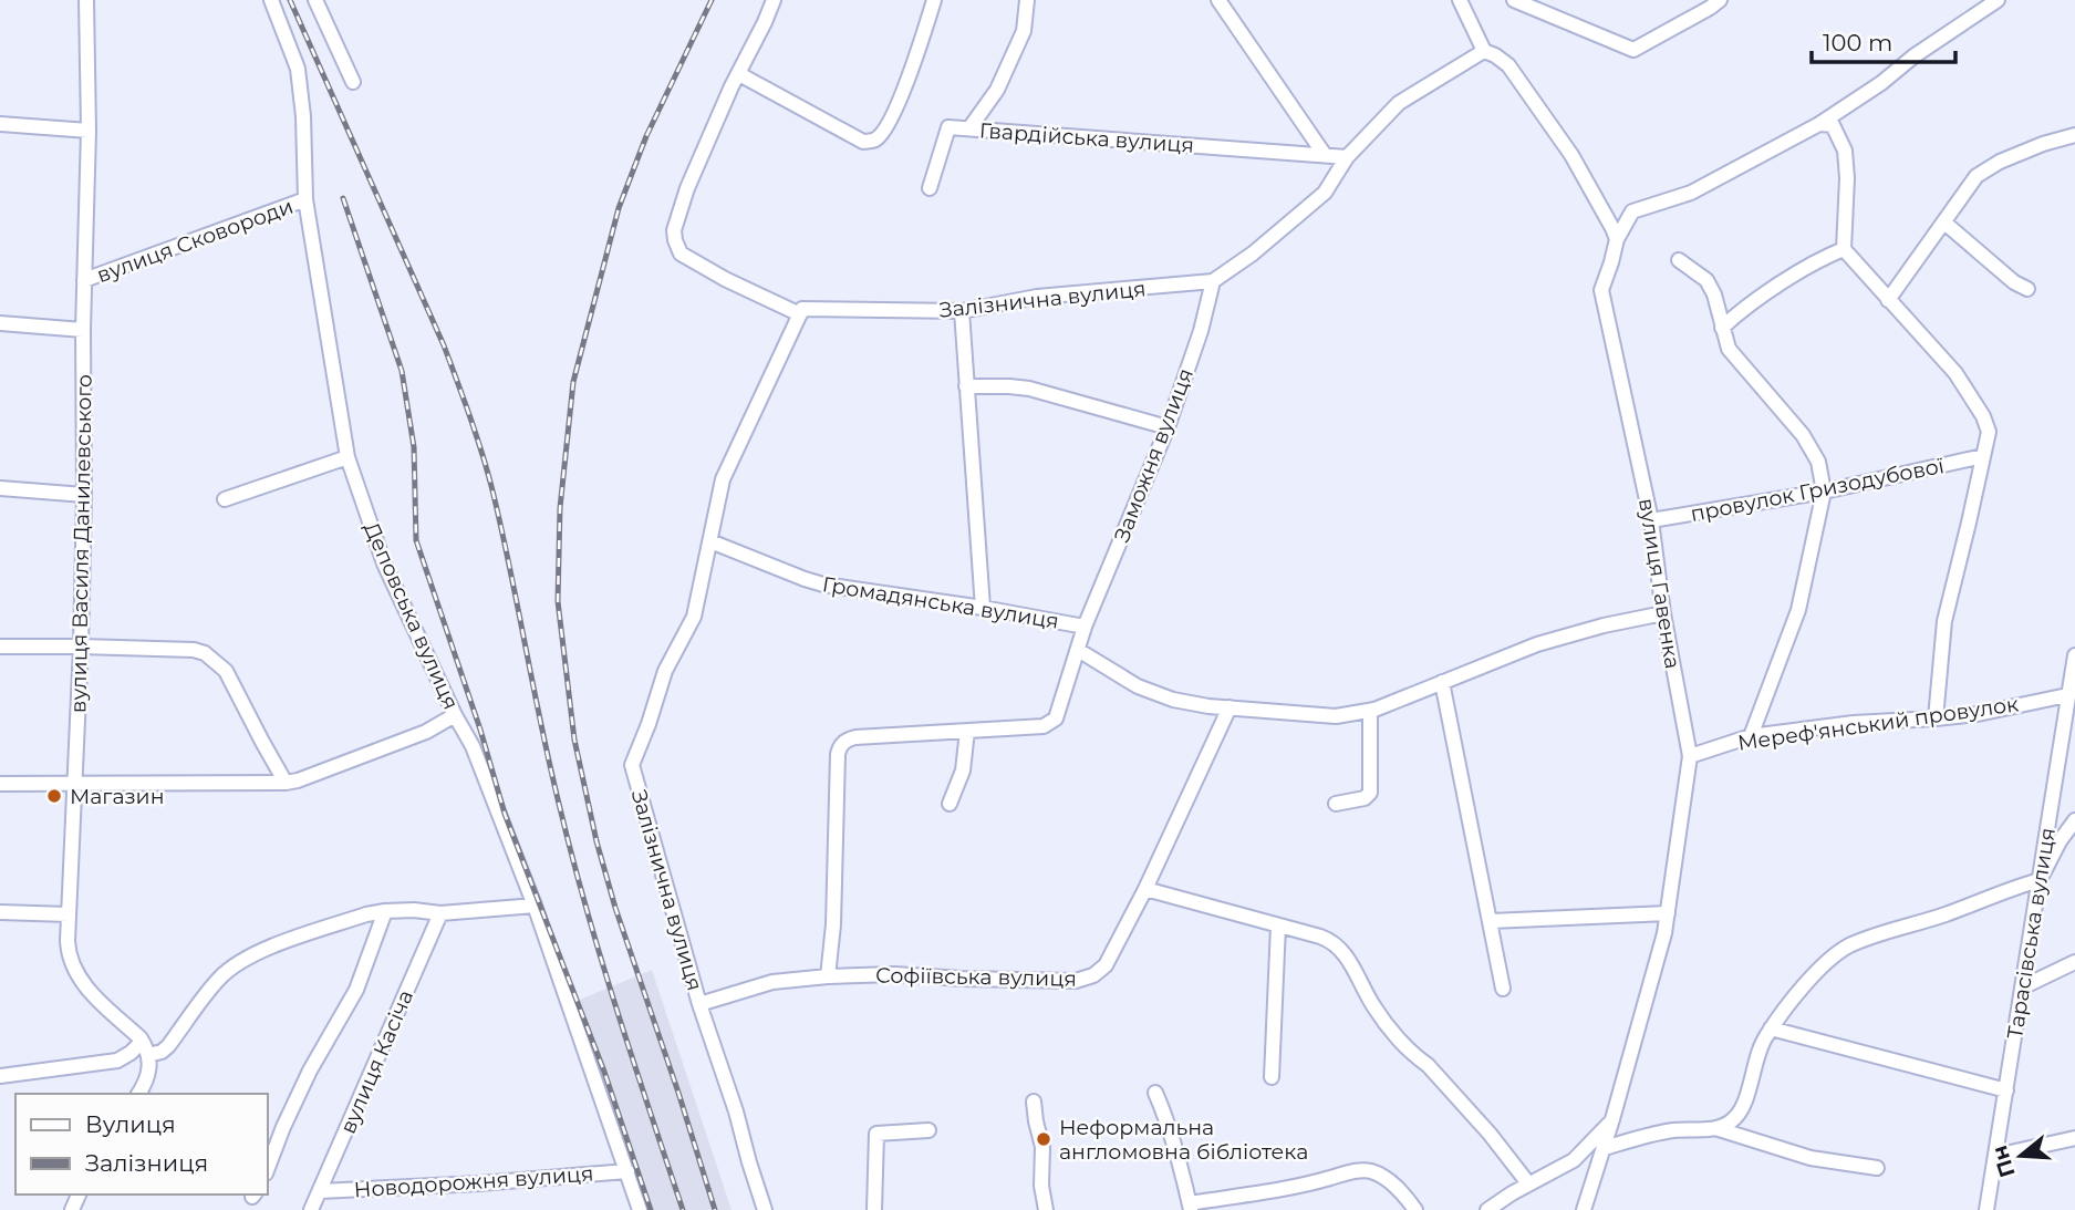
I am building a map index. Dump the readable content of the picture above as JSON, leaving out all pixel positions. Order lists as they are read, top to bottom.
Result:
{
  "streets": {
    "street": [
      "Гвардійська вулиця",
      "вулиця Сковороди",
      "Залізнична вулиця",
      "Заможня вулиця",
      "провулок Гризодубової",
      "вулиця Василя Данилевського",
      "вулиця Гавенка",
      "Громадянська вулиця",
      "Деповська вулиця",
      "Мереф'янський провулок",
      "Тарасівська вулиця",
      "Софіївська вулиця",
      "вулиця Касіча",
      "Новодорожня вулиця"
    ]
  },
  "crossings": [
    ["вулиця Сковороди", "вулиця Василя Данилевського"],
    ["вулиця Сковороди", "Деповська вулиця"],
    ["Залізнична вулиця", "Заможня вулиця"],
    ["Залізнична вулиця", "Громадянська вулиця"],
    ["Залізнична вулиця", "Софіївська вулиця"],
    ["Заможня вулиця", "Громадянська вулиця"],
    ["провулок Гризодубової", "вулиця Гавенка"],
    ["вулиця Гавенка", "Громадянська вулиця"],
    ["вулиця Гавенка", "Мереф'янський провулок"],
    ["Громадянська вулиця", "Софіївська вулиця"],
    ["Деповська вулиця", "Новодорожня вулиця"],
    ["Мереф'янський провулок", "Тарасівська вулиця"],
    ["вулиця Касіча", "Новодорожня вулиця"]
  ],
  "places": ["Магазин", "Неформальна англомовна бібліотека"],
  "legend": ["Вулиця", "Залізниця"],
  "scale_bar": "100 m",
  "north": "left"
}
